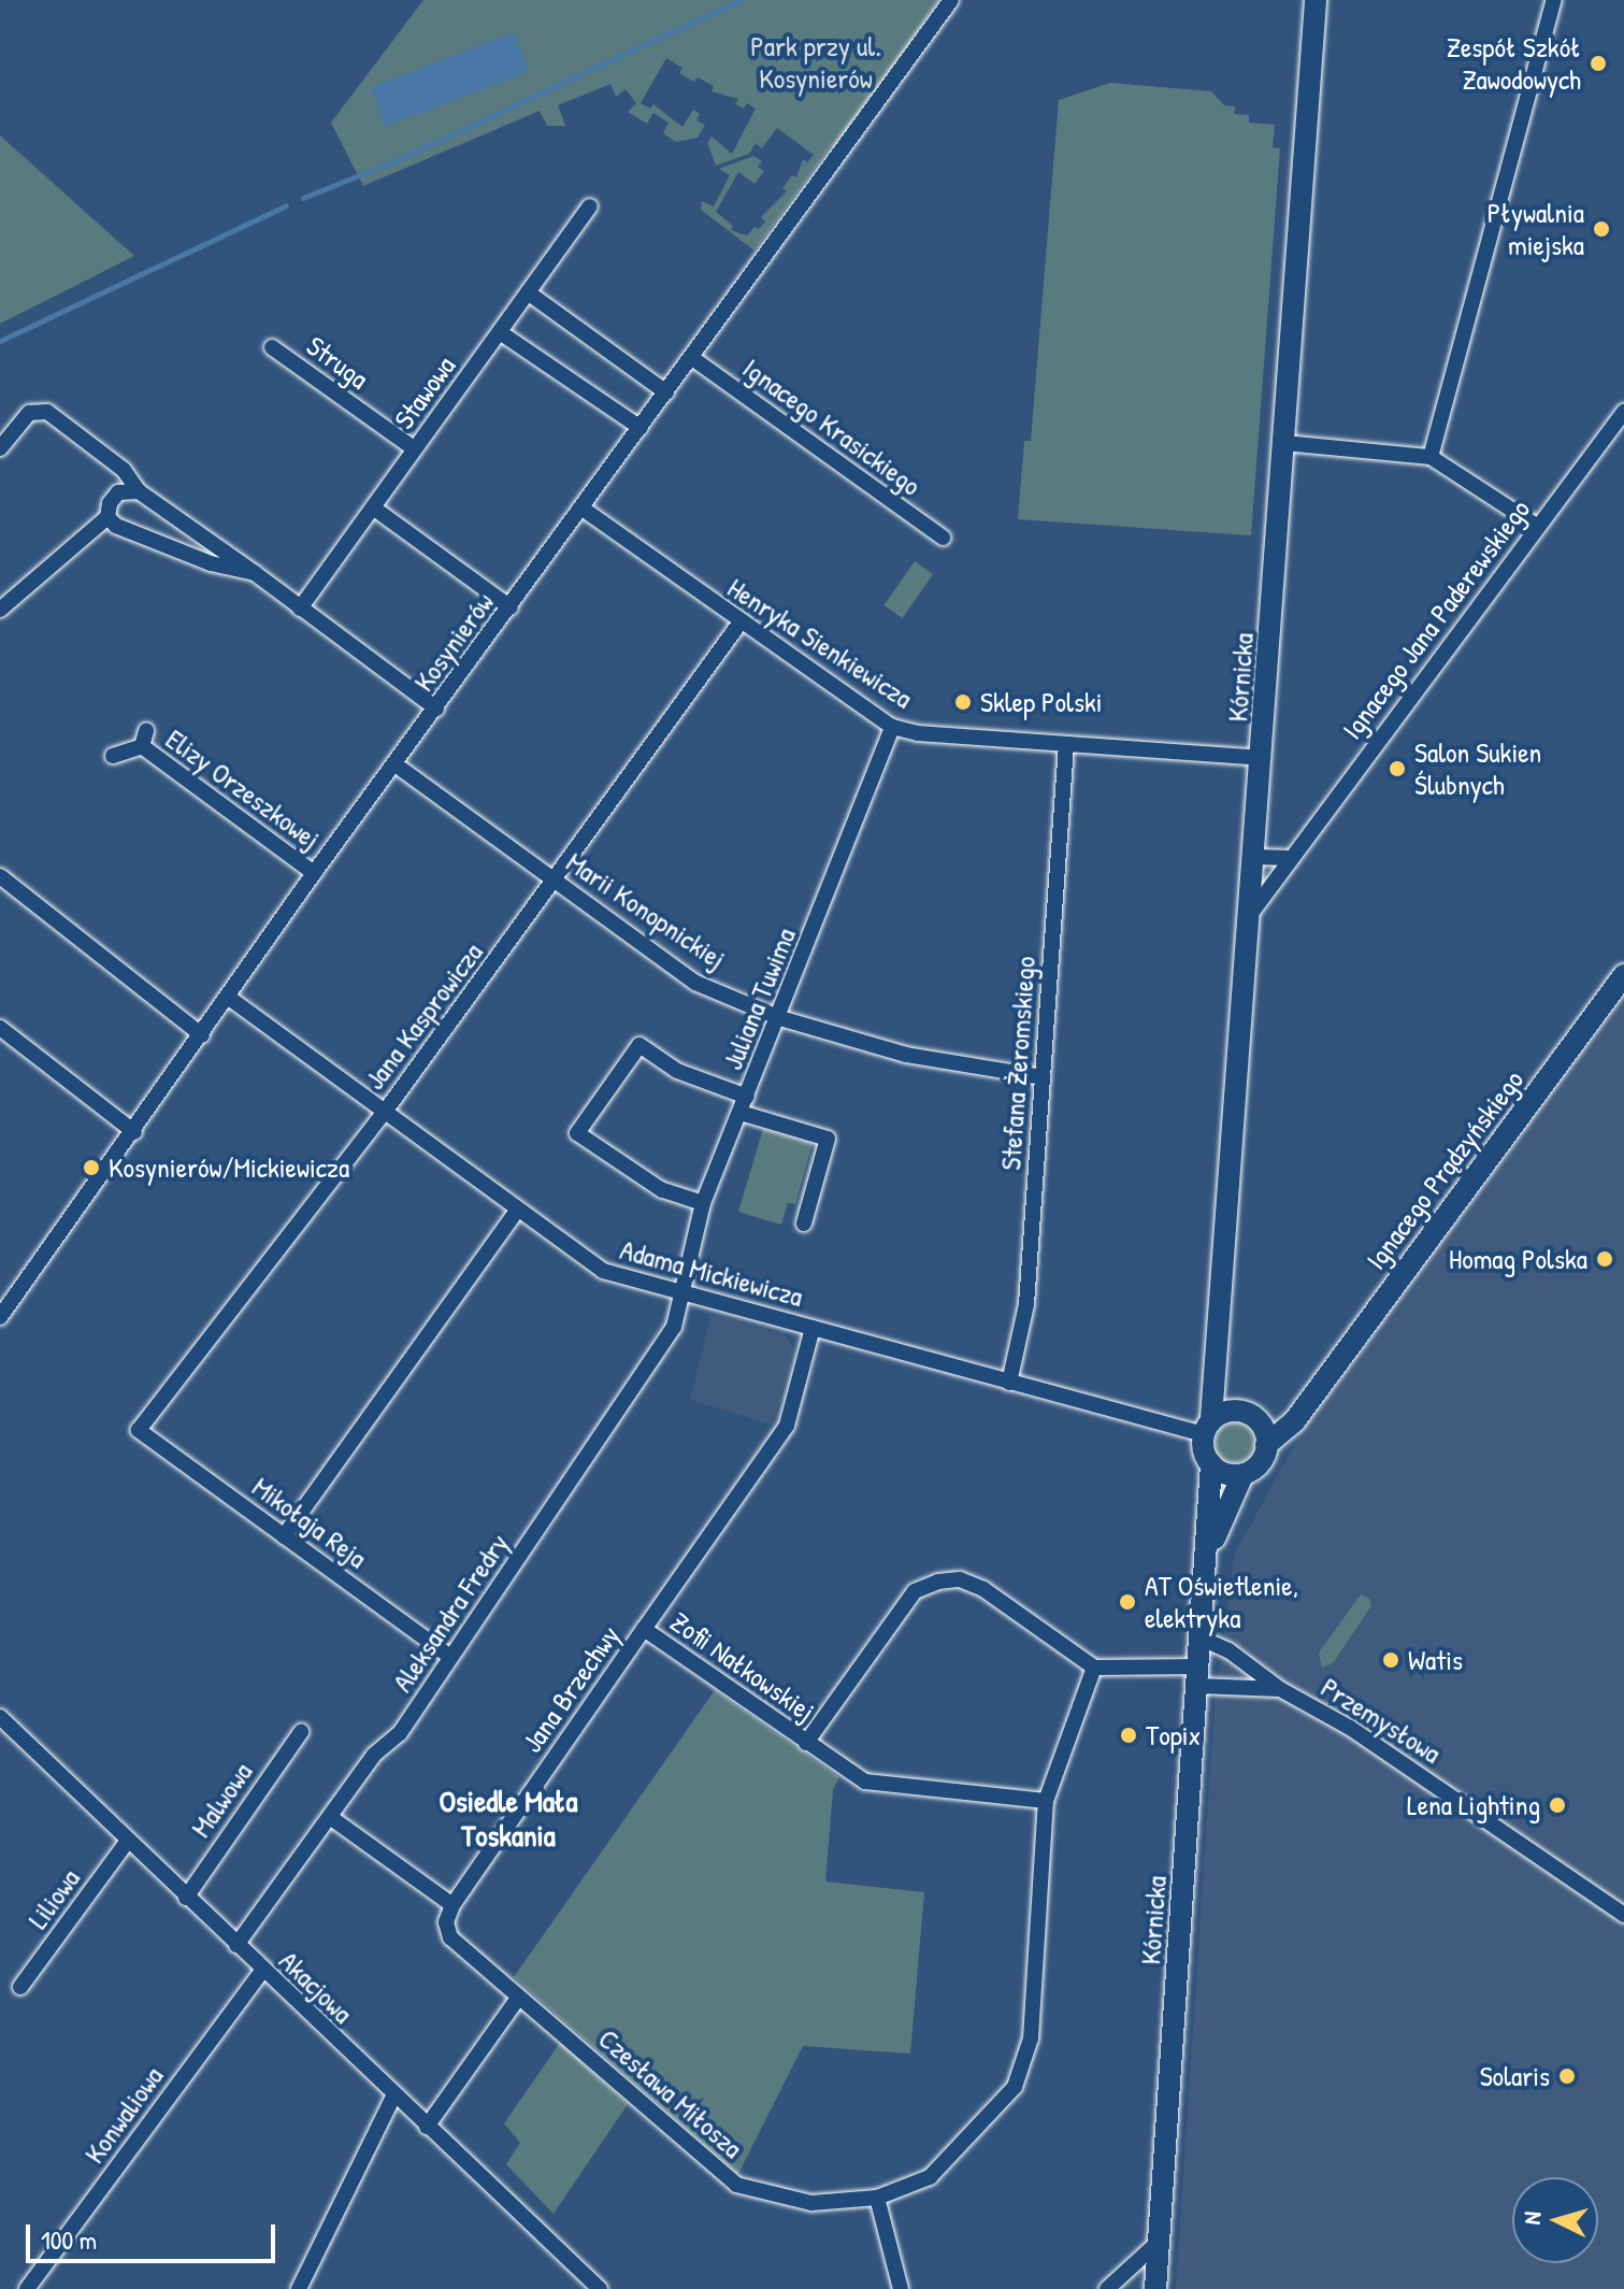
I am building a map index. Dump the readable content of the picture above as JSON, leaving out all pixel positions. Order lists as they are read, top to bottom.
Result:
{
  "streets": {
    "street": [
      "Struga",
      "Stawowa",
      "Ignacego Krasickiego",
      "Ignacego Jana Paderewskiego",
      "Kosynierów",
      "Henryka Sienkiewicza",
      "Kórnicka",
      "Elizy Orzeszkowej",
      "Marii Konopnickiej",
      "Juliana Tuwima",
      "Jana Kasprowicza",
      "Stefana Żeromskiego",
      "Ignacego Prądzyńskiego",
      "Adama Mickiewicza",
      "Mikołaja Reja",
      "Aleksandra Fredry",
      "Zofii Nałkowskiej",
      "Jana Brzechwy",
      "Przemysłowa",
      "Malwowa",
      "Liliowa",
      "Akacjowa",
      "Czesława Miłosza",
      "Konwaliowa"
    ]
  },
  "crossings": [
    ["Struga", "Stawowa"],
    ["Ignacego Krasickiego", "Kosynierów"],
    ["Ignacego Jana Paderewskiego", "Kórnicka"],
    ["Kosynierów", "Henryka Sienkiewicza"],
    ["Kosynierów", "Elizy Orzeszkowej"],
    ["Kosynierów", "Marii Konopnickiej"],
    ["Kosynierów", "Adama Mickiewicza"],
    ["Henryka Sienkiewicza", "Kórnicka"],
    ["Henryka Sienkiewicza", "Juliana Tuwima"],
    ["Henryka Sienkiewicza", "Jana Kasprowicza"],
    ["Henryka Sienkiewicza", "Stefana Żeromskiego"],
    ["Kórnicka", "Ignacego Prądzyńskiego"],
    ["Kórnicka", "Adama Mickiewicza"],
    ["Kórnicka", "Przemysłowa"],
    ["Marii Konopnickiej", "Juliana Tuwima"],
    ["Marii Konopnickiej", "Jana Kasprowicza"],
    ["Marii Konopnickiej", "Stefana Żeromskiego"],
    ["Juliana Tuwima", "Adama Mickiewicza"],
    ["Juliana Tuwima", "Aleksandra Fredry"],
    ["Jana Kasprowicza", "Adama Mickiewicza"],
    ["Jana Kasprowicza", "Mikołaja Reja"],
    ["Stefana Żeromskiego", "Adama Mickiewicza"],
    ["Ignacego Prądzyńskiego", "Adama Mickiewicza"],
    ["Adama Mickiewicza", "Aleksandra Fredry"],
    ["Adama Mickiewicza", "Zofii Nałkowskiej"],
    ["Mikołaja Reja", "Aleksandra Fredry"],
    ["Aleksandra Fredry", "Akacjowa"],
    ["Zofii Nałkowskiej", "Jana Brzechwy"],
    ["Zofii Nałkowskiej", "Czesława Miłosza"],
    ["Jana Brzechwy", "Czesława Miłosza"],
    ["Przemysłowa", "Czesława Miłosza"],
    ["Malwowa", "Akacjowa"],
    ["Liliowa", "Akacjowa"],
    ["Akacjowa", "Konwaliowa"]
  ],
  "districts": ["Osiedle Mała Toskania"],
  "parks": ["Park przy ul. Kosynierów"],
  "places": [
    "Zespół Szkół Zawodowych",
    "Pływalnia miejska",
    "Sklep Polski",
    "Salon Sukien Ślubnych",
    "Kosynierów/Mickiewicza",
    "Homag Polska",
    "AT Oświetlenie, elektryka",
    "Watis",
    "Topix",
    "Lena Lighting",
    "Solaris"
  ],
  "scale_bar": "100 m",
  "north": "left"
}
